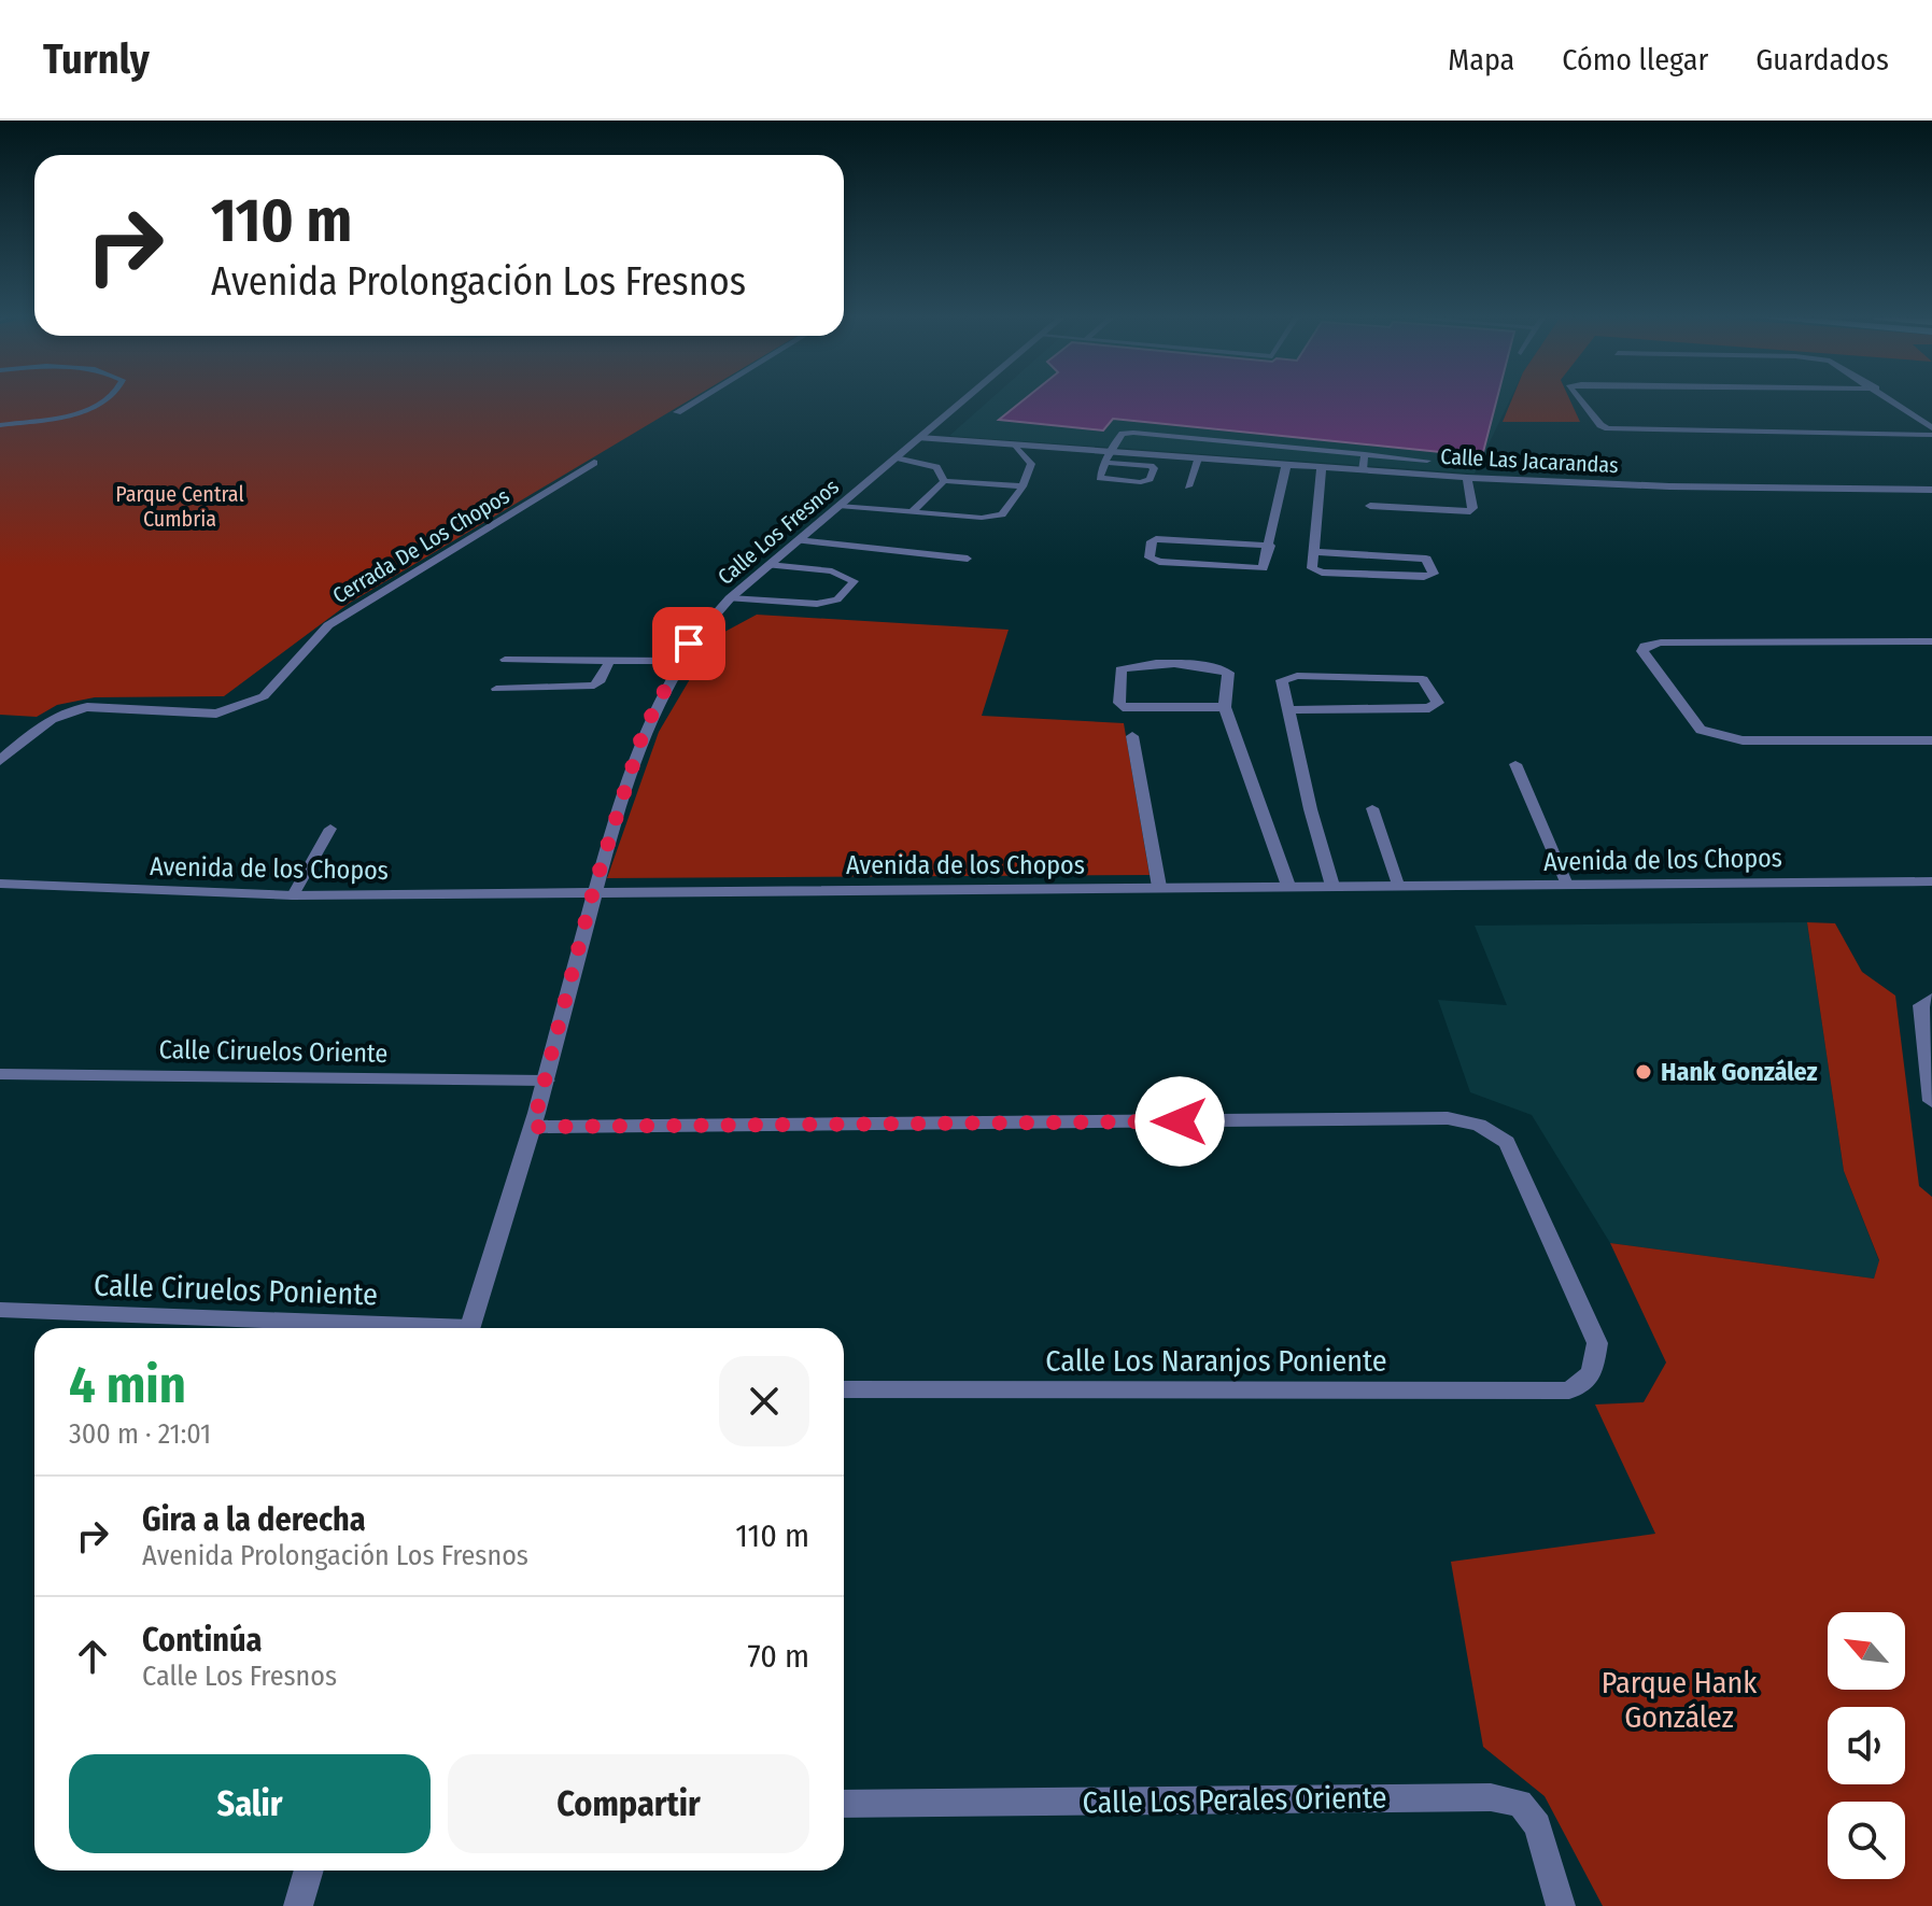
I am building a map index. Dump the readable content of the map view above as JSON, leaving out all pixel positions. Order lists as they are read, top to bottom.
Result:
{
  "streets": {
    "street": [
      "Calle Las Jacarandas",
      "Calle Los Fresnos",
      "Cerrada De Los Chopos",
      "Avenida de los Chopos",
      "Calle Ciruelos Oriente",
      "Calle Ciruelos Poniente",
      "Calle Los Naranjos Poniente",
      "Calle Los Perales Oriente"
    ]
  },
  "crossings": [
    ["Calle Las Jacarandas", "Calle Los Fresnos"],
    ["Calle Los Fresnos", "Avenida de los Chopos"],
    ["Calle Los Fresnos", "Calle Ciruelos Oriente"],
    ["Calle Los Fresnos", "Calle Los Naranjos Poniente"]
  ],
  "parks": ["Parque Central Cumbria", "Parque Hank González"],
  "places": ["Hank González"],
  "north": "top left",
  "page": {
    "header": "Turnly",
    "nav": ["Mapa", "Cómo llegar", "Guardados"],
    "turn": ["110 m", "Avenida Prolongación Los Fresnos"],
    "heading": ["4 min", "300 m · 21:01"],
    "list": [
      {
        "name": "Gira a la derecha",
        "note": "Avenida Prolongación Los Fresnos",
        "value": "110 m"
      },
      {
        "name": "Continúa",
        "note": "Calle Los Fresnos",
        "value": "70 m"
      }
    ],
    "buttons": ["Salir", "Compartir"]
  }
}
